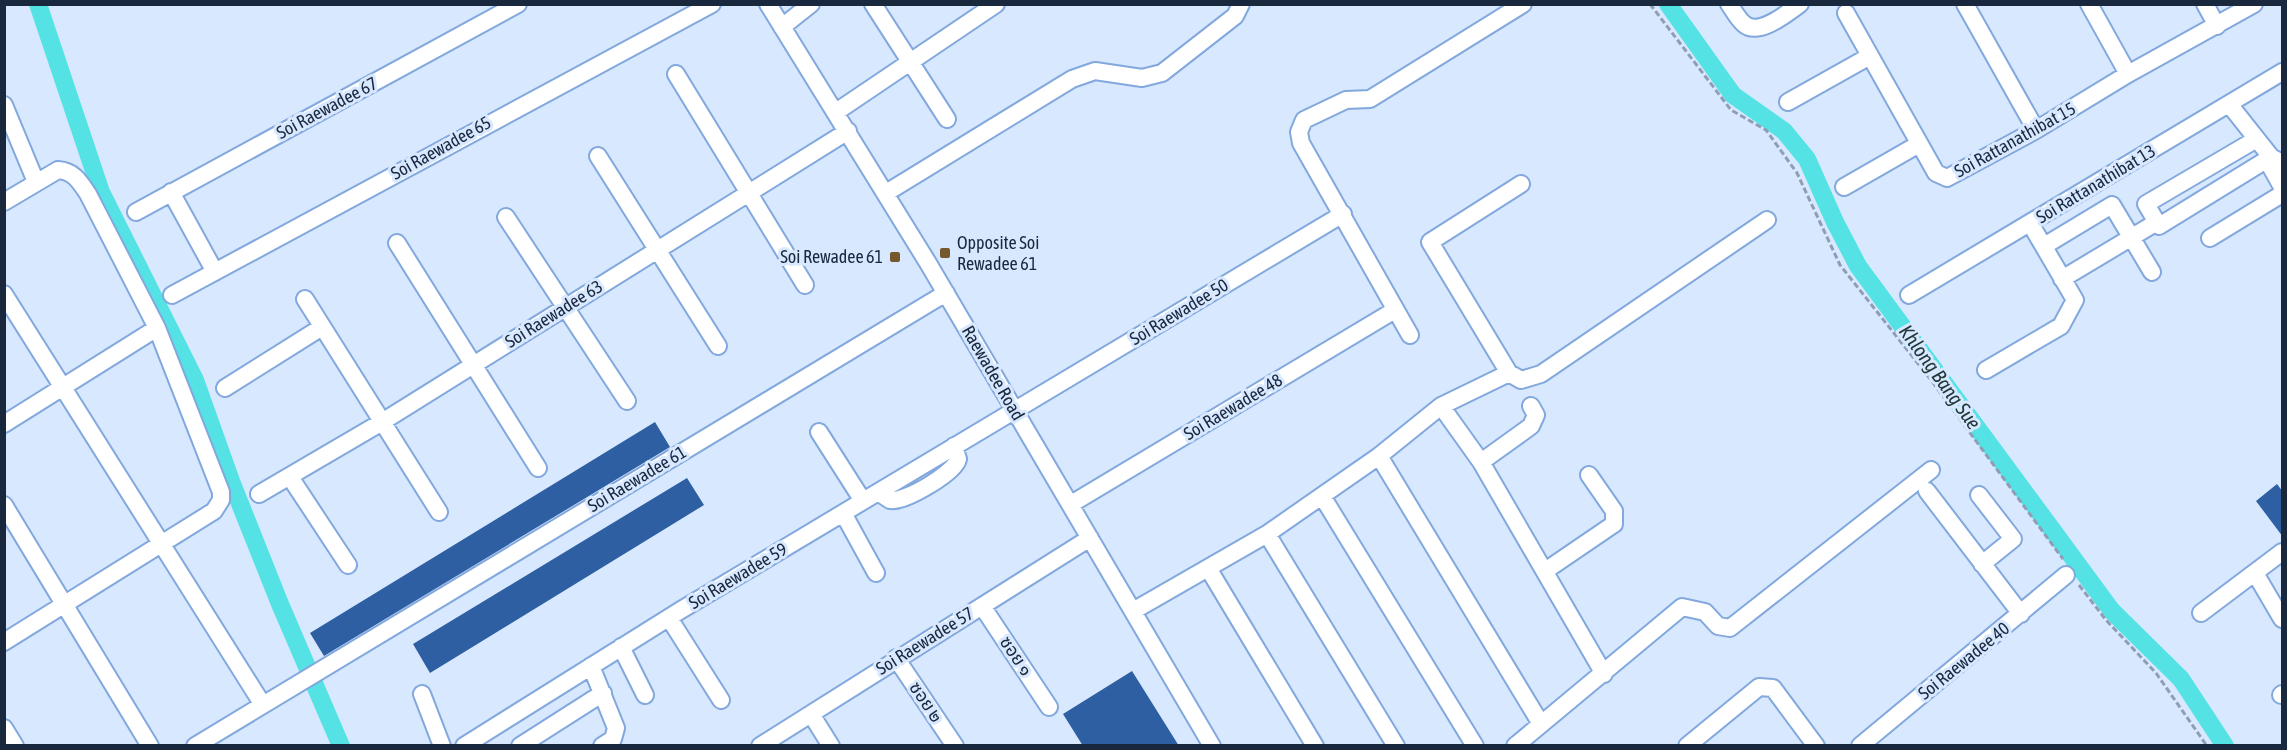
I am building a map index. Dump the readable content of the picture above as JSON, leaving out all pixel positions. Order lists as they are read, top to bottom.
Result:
{
  "streets": {
    "street": [
      "Soi Raewadee 67",
      "Soi Rattanathibat 15",
      "Soi Raewadee 65",
      "Soi Rattanathibat 13",
      "Soi Raewadee 50",
      "Soi Raewadee 63",
      "Raewadee Road",
      "Soi Raewadee 48",
      "Soi Raewadee 61",
      "Soi Raewadee 59",
      "Soi Raewadee 57",
      "ซอย ๑",
      "Soi Raewadee 40",
      "ซอย ๒"
    ]
  },
  "crossings": [
    ["Soi Raewadee 50", "Raewadee Road"],
    ["Soi Raewadee 50", "Soi Raewadee 59"],
    ["Soi Raewadee 63", "Raewadee Road"],
    ["Raewadee Road", "Soi Raewadee 48"],
    ["Raewadee Road", "Soi Raewadee 61"],
    ["Raewadee Road", "Soi Raewadee 59"],
    ["Raewadee Road", "Soi Raewadee 57"],
    ["Soi Raewadee 57", "ซอย ๑"],
    ["Soi Raewadee 57", "ซอย ๒"]
  ],
  "water": ["Khlong Bang Sue"],
  "places": {
    "transit": ["Opposite Soi Rewadee 61", "Soi Rewadee 61"]
  }
}
